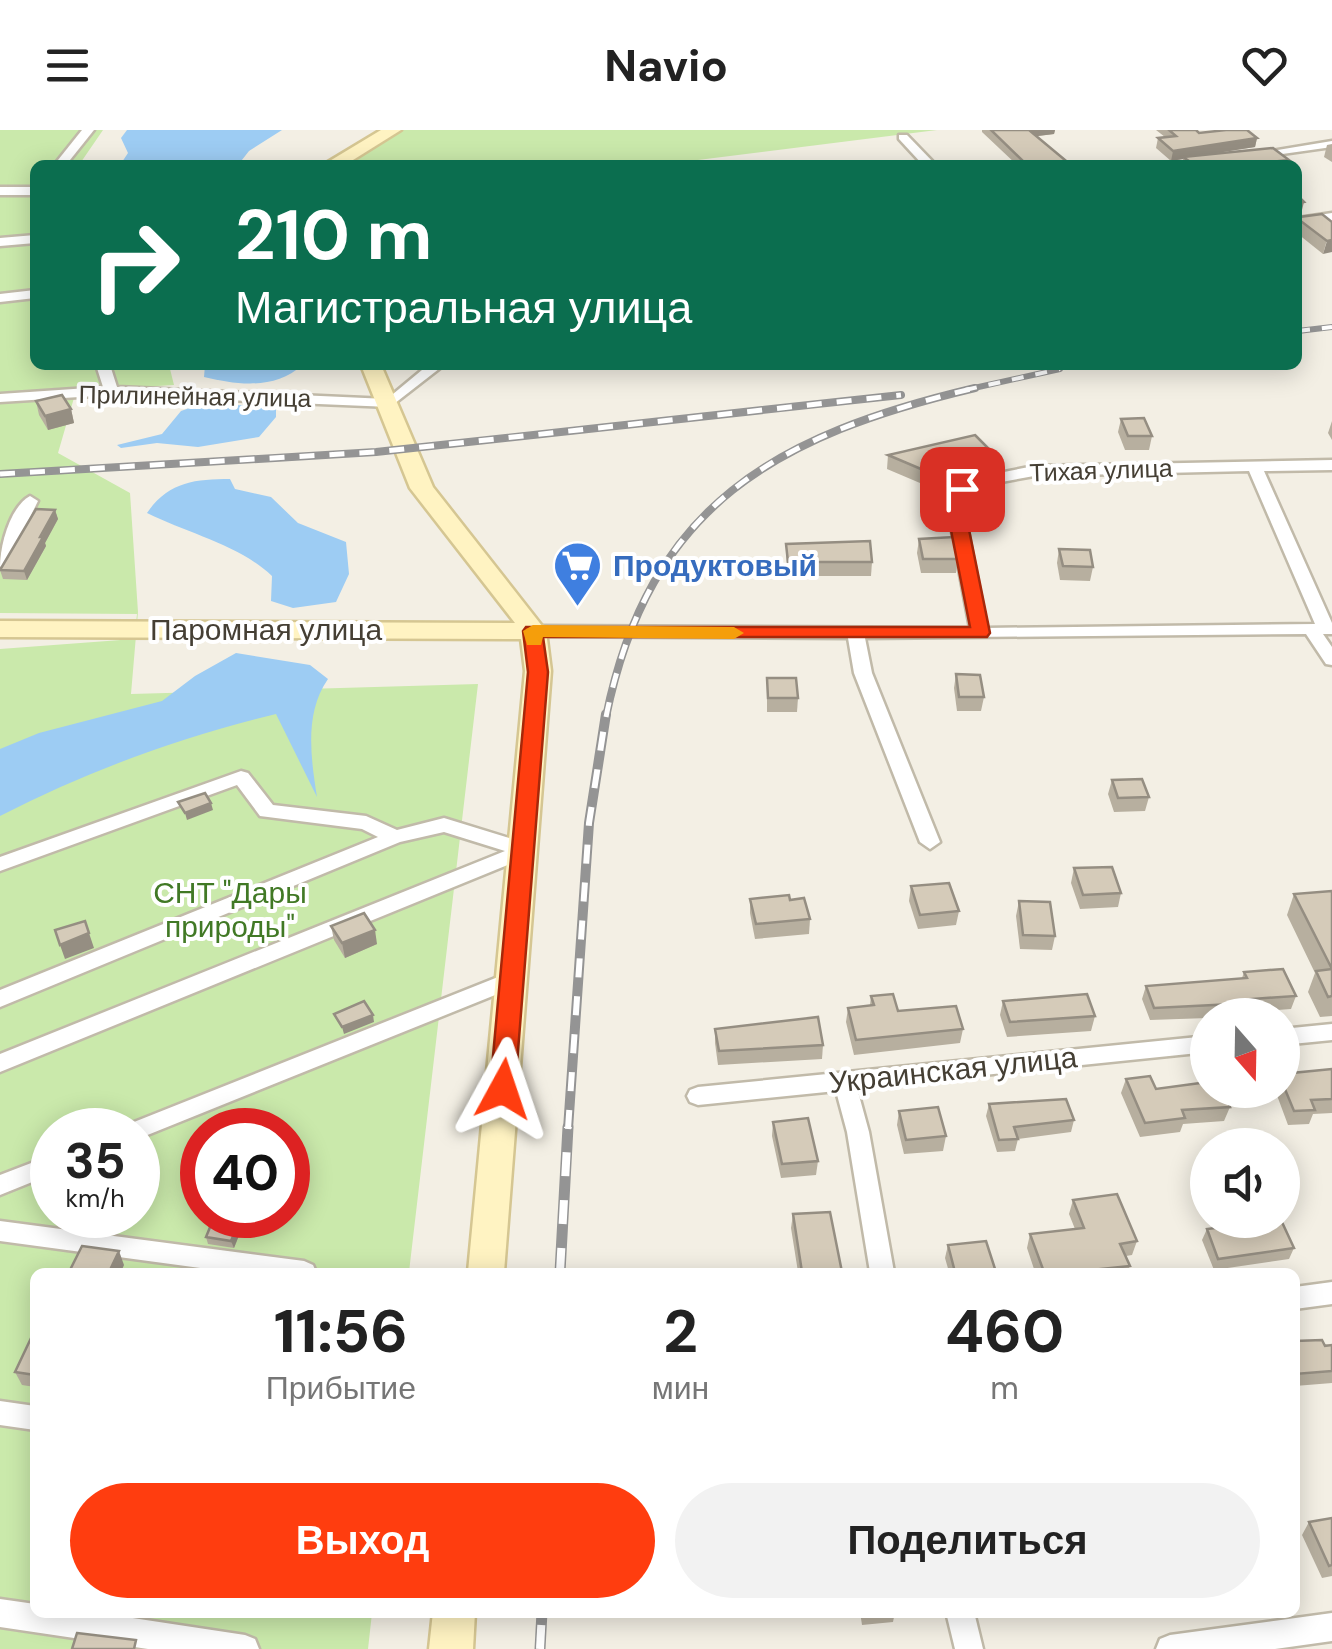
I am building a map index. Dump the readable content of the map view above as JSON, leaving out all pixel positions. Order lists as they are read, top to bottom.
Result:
{
  "streets": {
    "street": [
      "Прилинейная улица",
      "Тихая улица",
      "Паромная улица",
      "Украинская улица"
    ]
  },
  "parks": ["СНТ \"Дары природы\""],
  "places": {
    "supermarket": ["Продуктовый"]
  },
  "north": "bottom",
  "page": {
    "header": "Navio",
    "turn": ["210 m", "Магистральная улица"],
    "speed": "35 km/h",
    "limit": "40",
    "eta": [
      "11:56",
      "Прибытие",
      "2",
      "мин",
      "460",
      "m"
    ],
    "buttons": ["Выход", "Поделиться"]
  }
}
